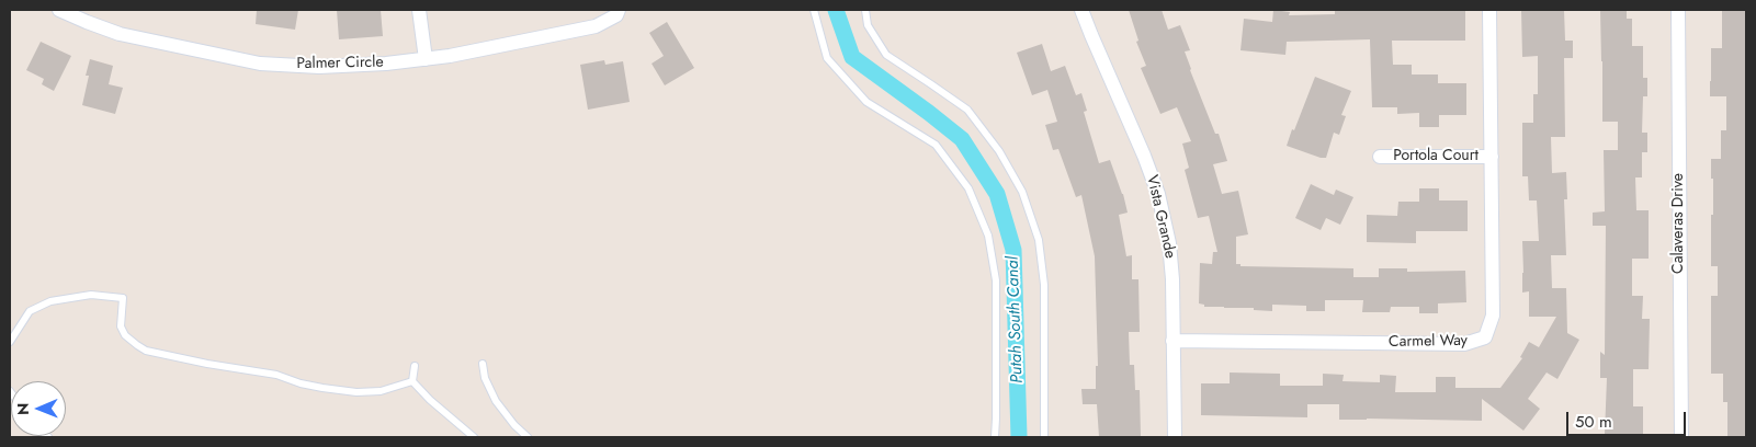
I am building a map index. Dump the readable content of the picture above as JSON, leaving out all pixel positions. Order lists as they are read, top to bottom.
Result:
{
  "streets": {
    "street": [
      "Palmer Circle",
      "Portola Court",
      "Vista Grande",
      "Calaveras Drive",
      "Carmel Way"
    ]
  },
  "crossings": [
    ["Portola Court", "Carmel Way"],
    ["Vista Grande", "Carmel Way"]
  ],
  "water": ["Putah South Canal"],
  "scale_bar": "50 m",
  "north": "left"
}
